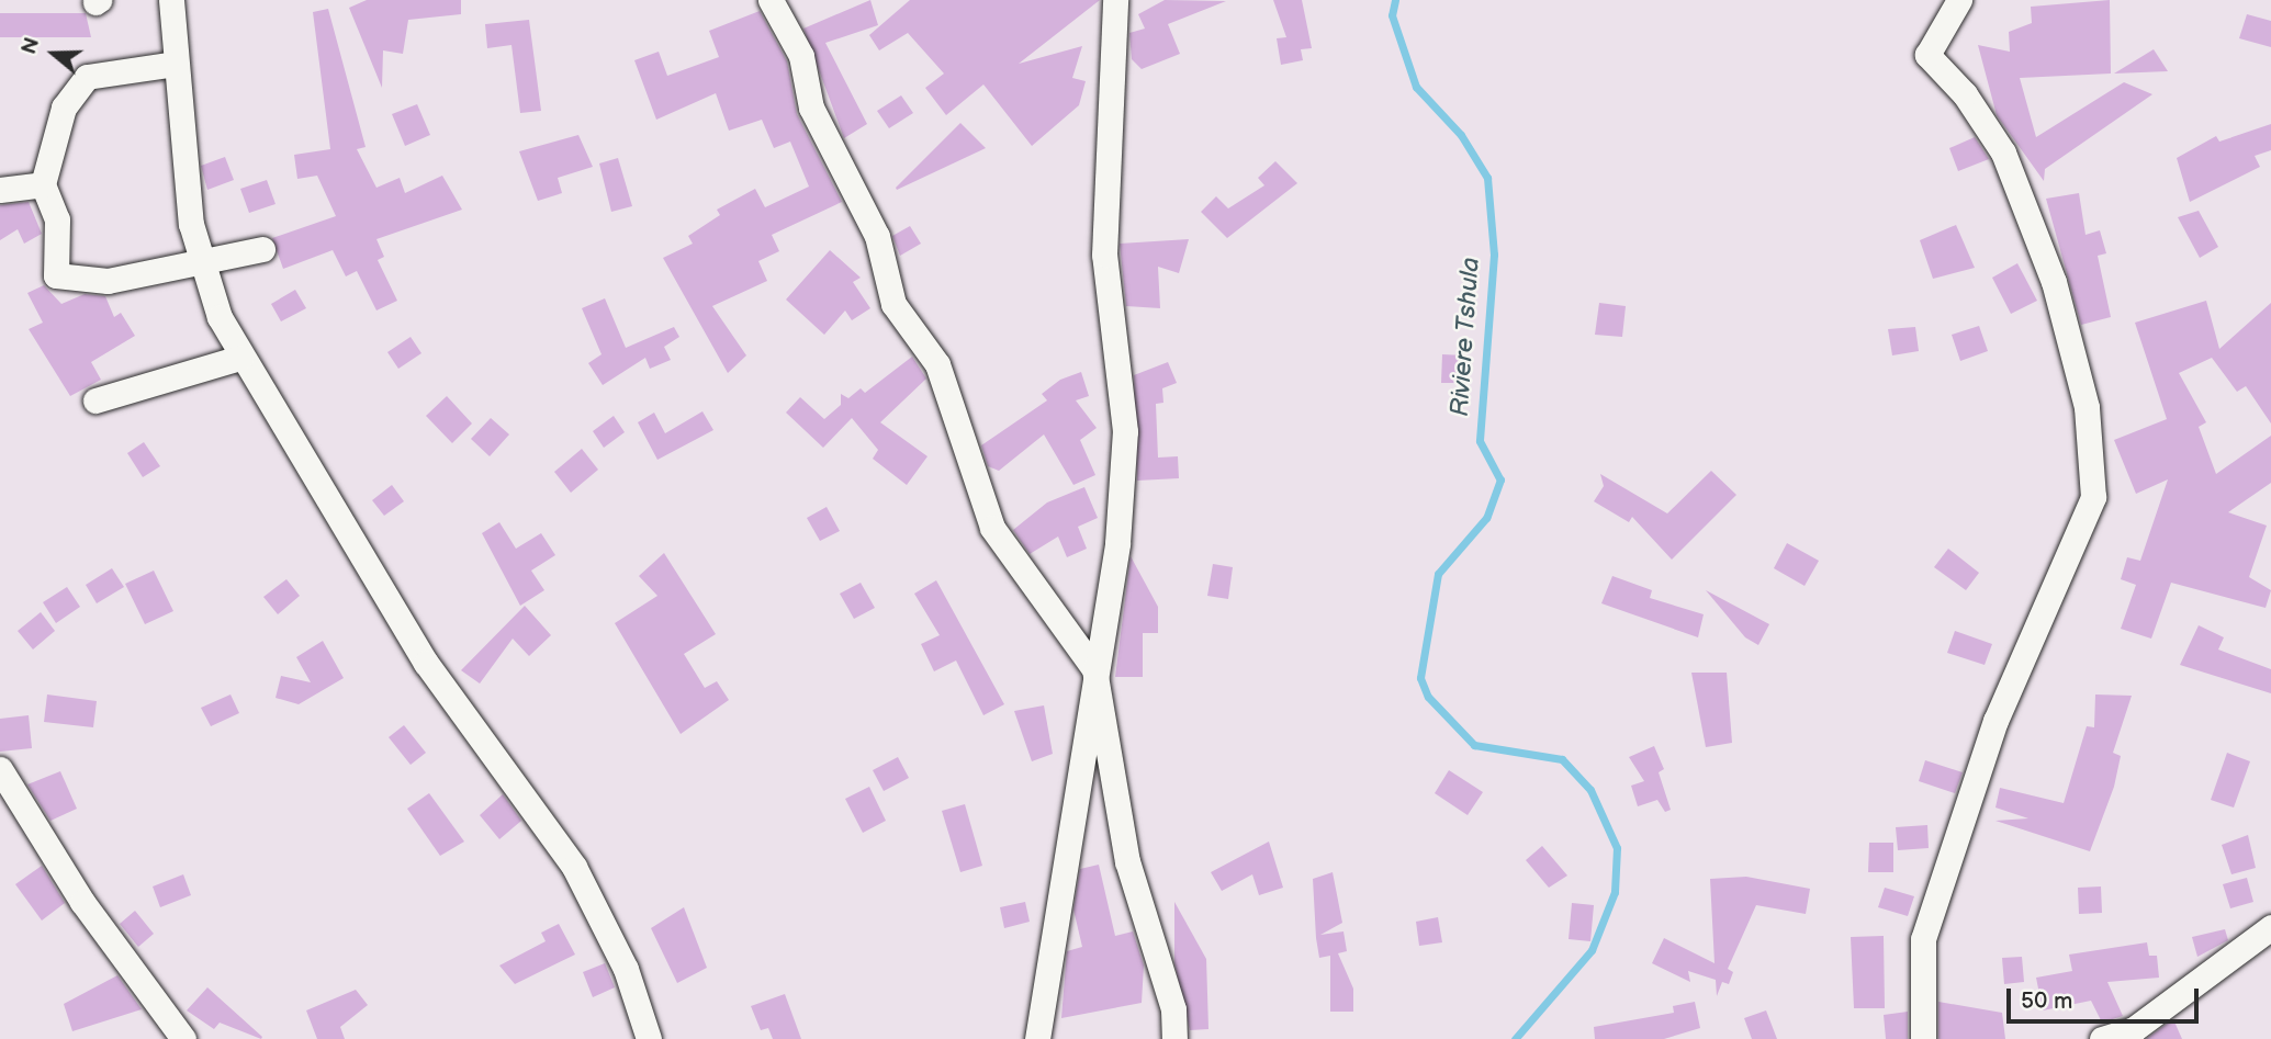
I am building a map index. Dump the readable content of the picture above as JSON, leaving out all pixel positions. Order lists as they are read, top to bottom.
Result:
{
  "water": ["Riviere Tshula"],
  "scale_bar": "50 m",
  "north": "left"
}
